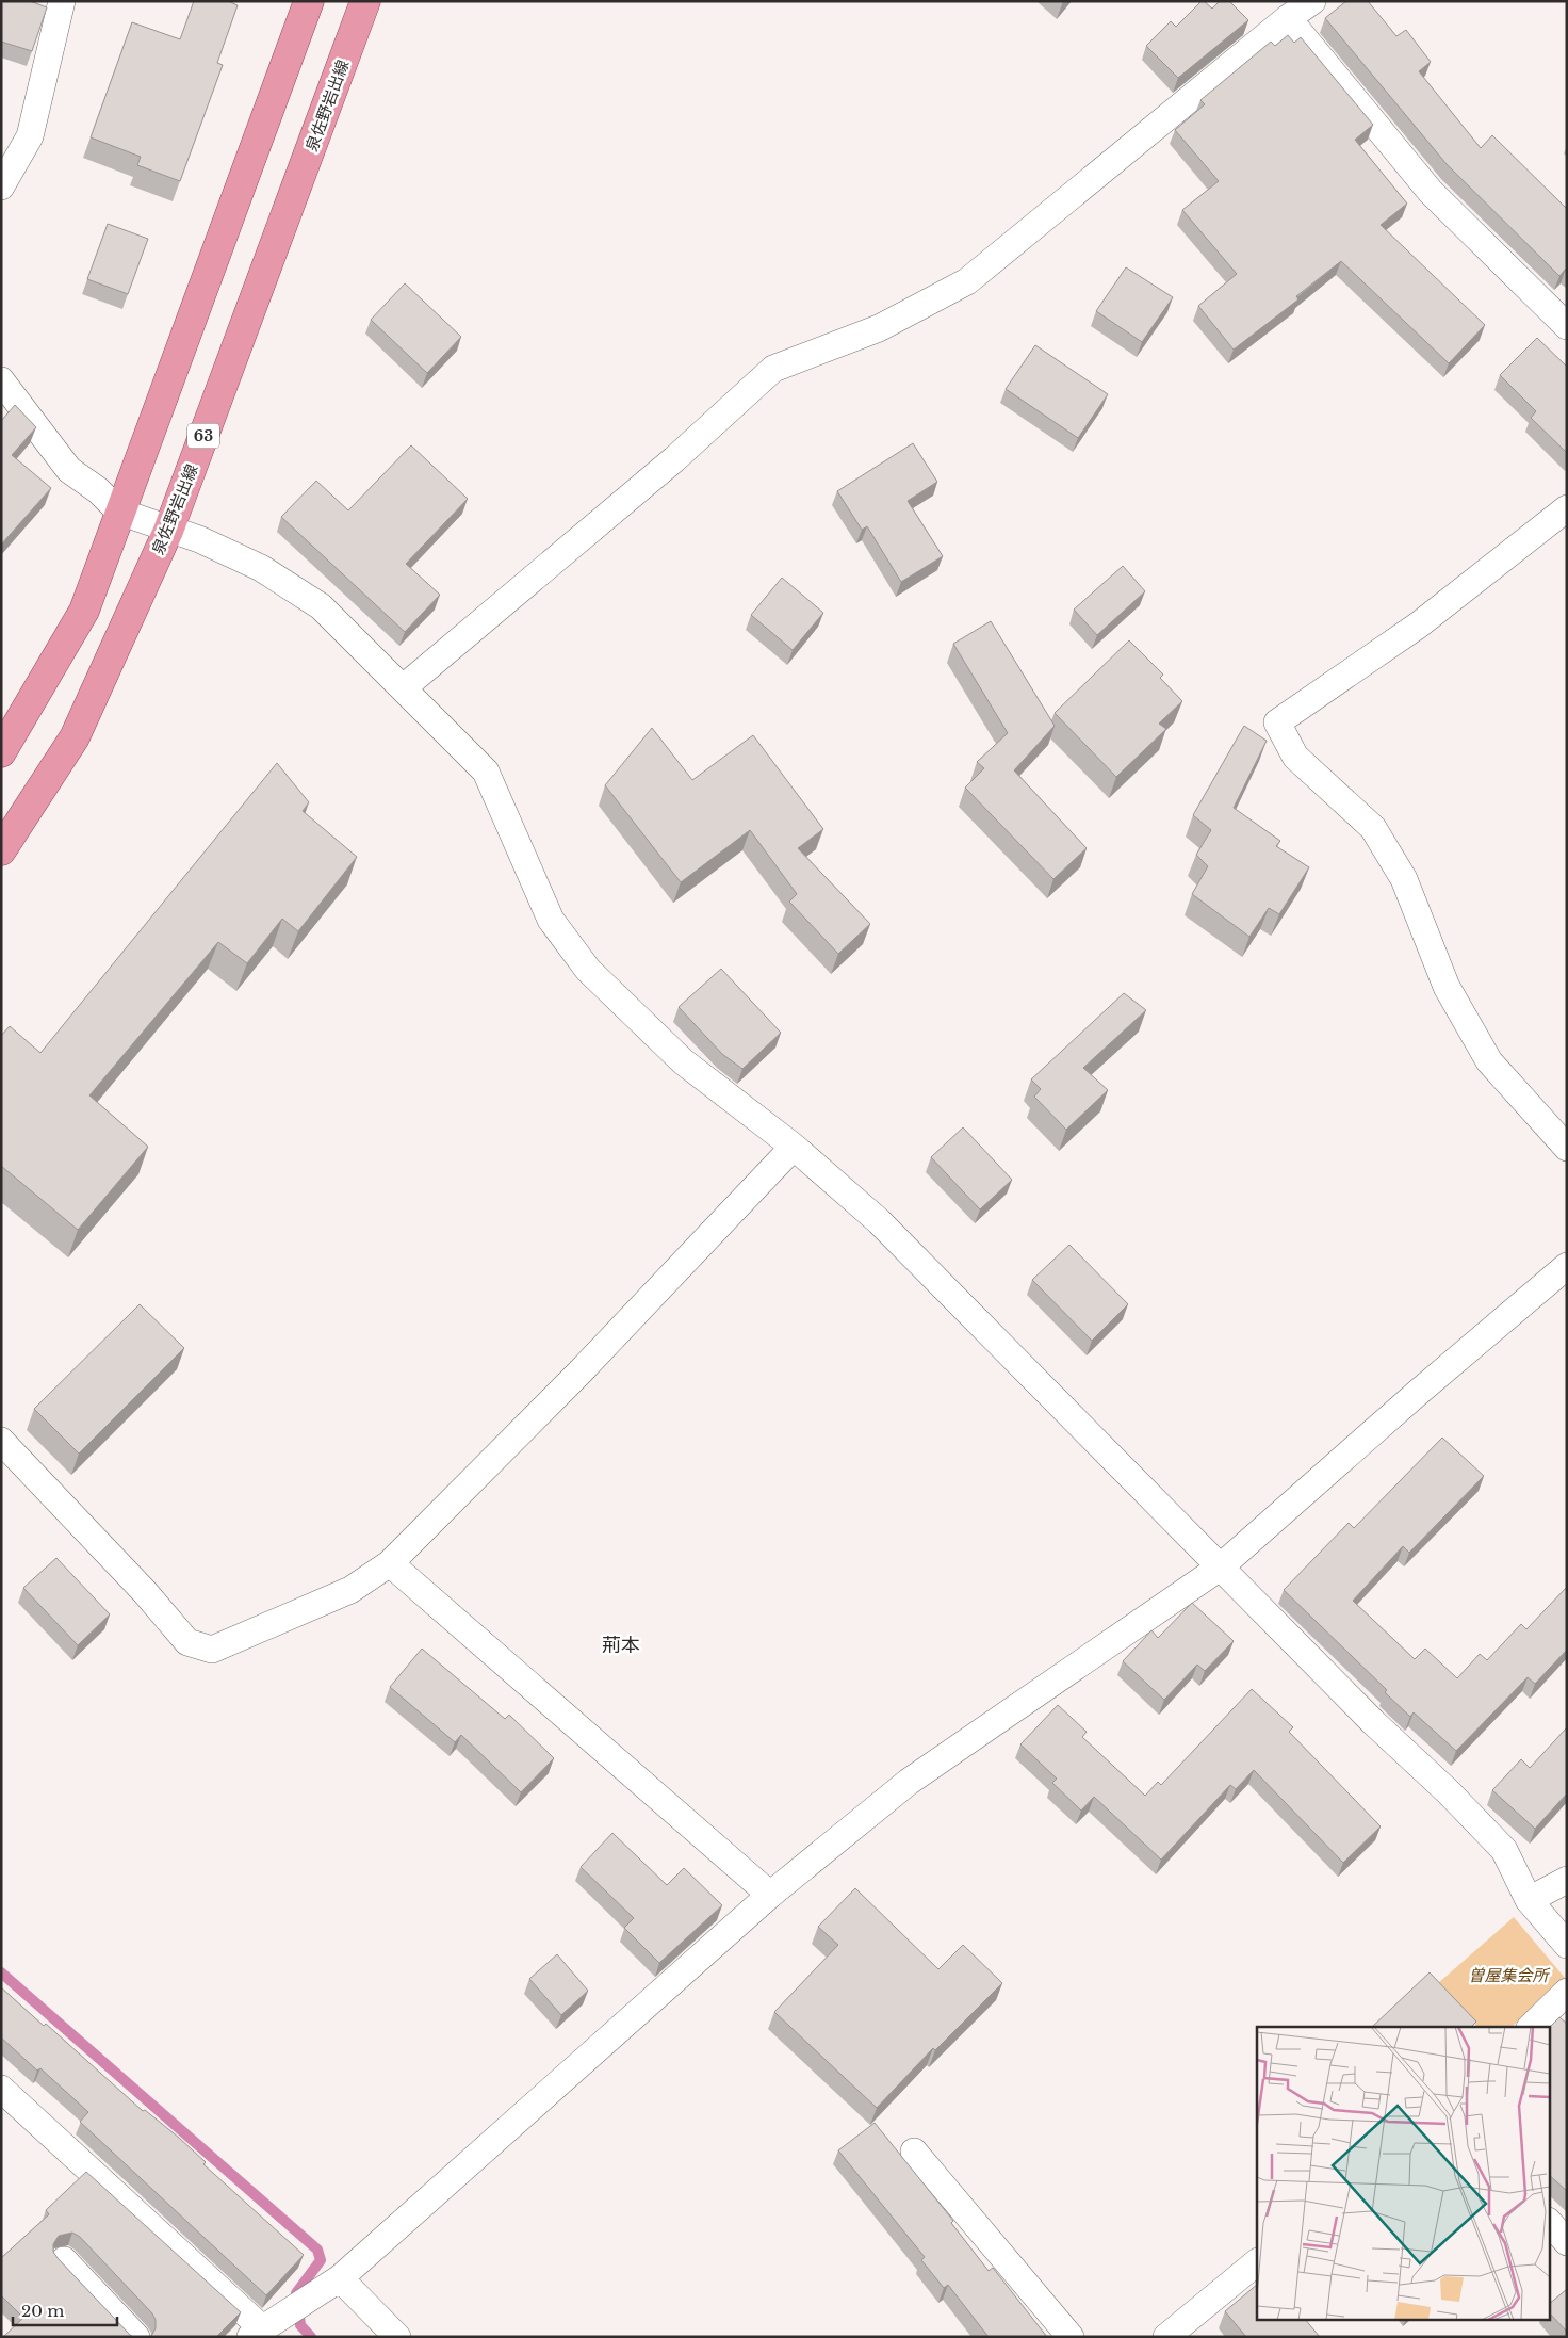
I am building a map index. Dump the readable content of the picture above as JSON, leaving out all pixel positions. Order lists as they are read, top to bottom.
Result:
{
  "streets": {
    "main road": ["泉佐野岩出線", "63"]
  },
  "districts": ["荊本"],
  "parks": ["曽屋集会所"],
  "scale_bar": "20 m"
}
